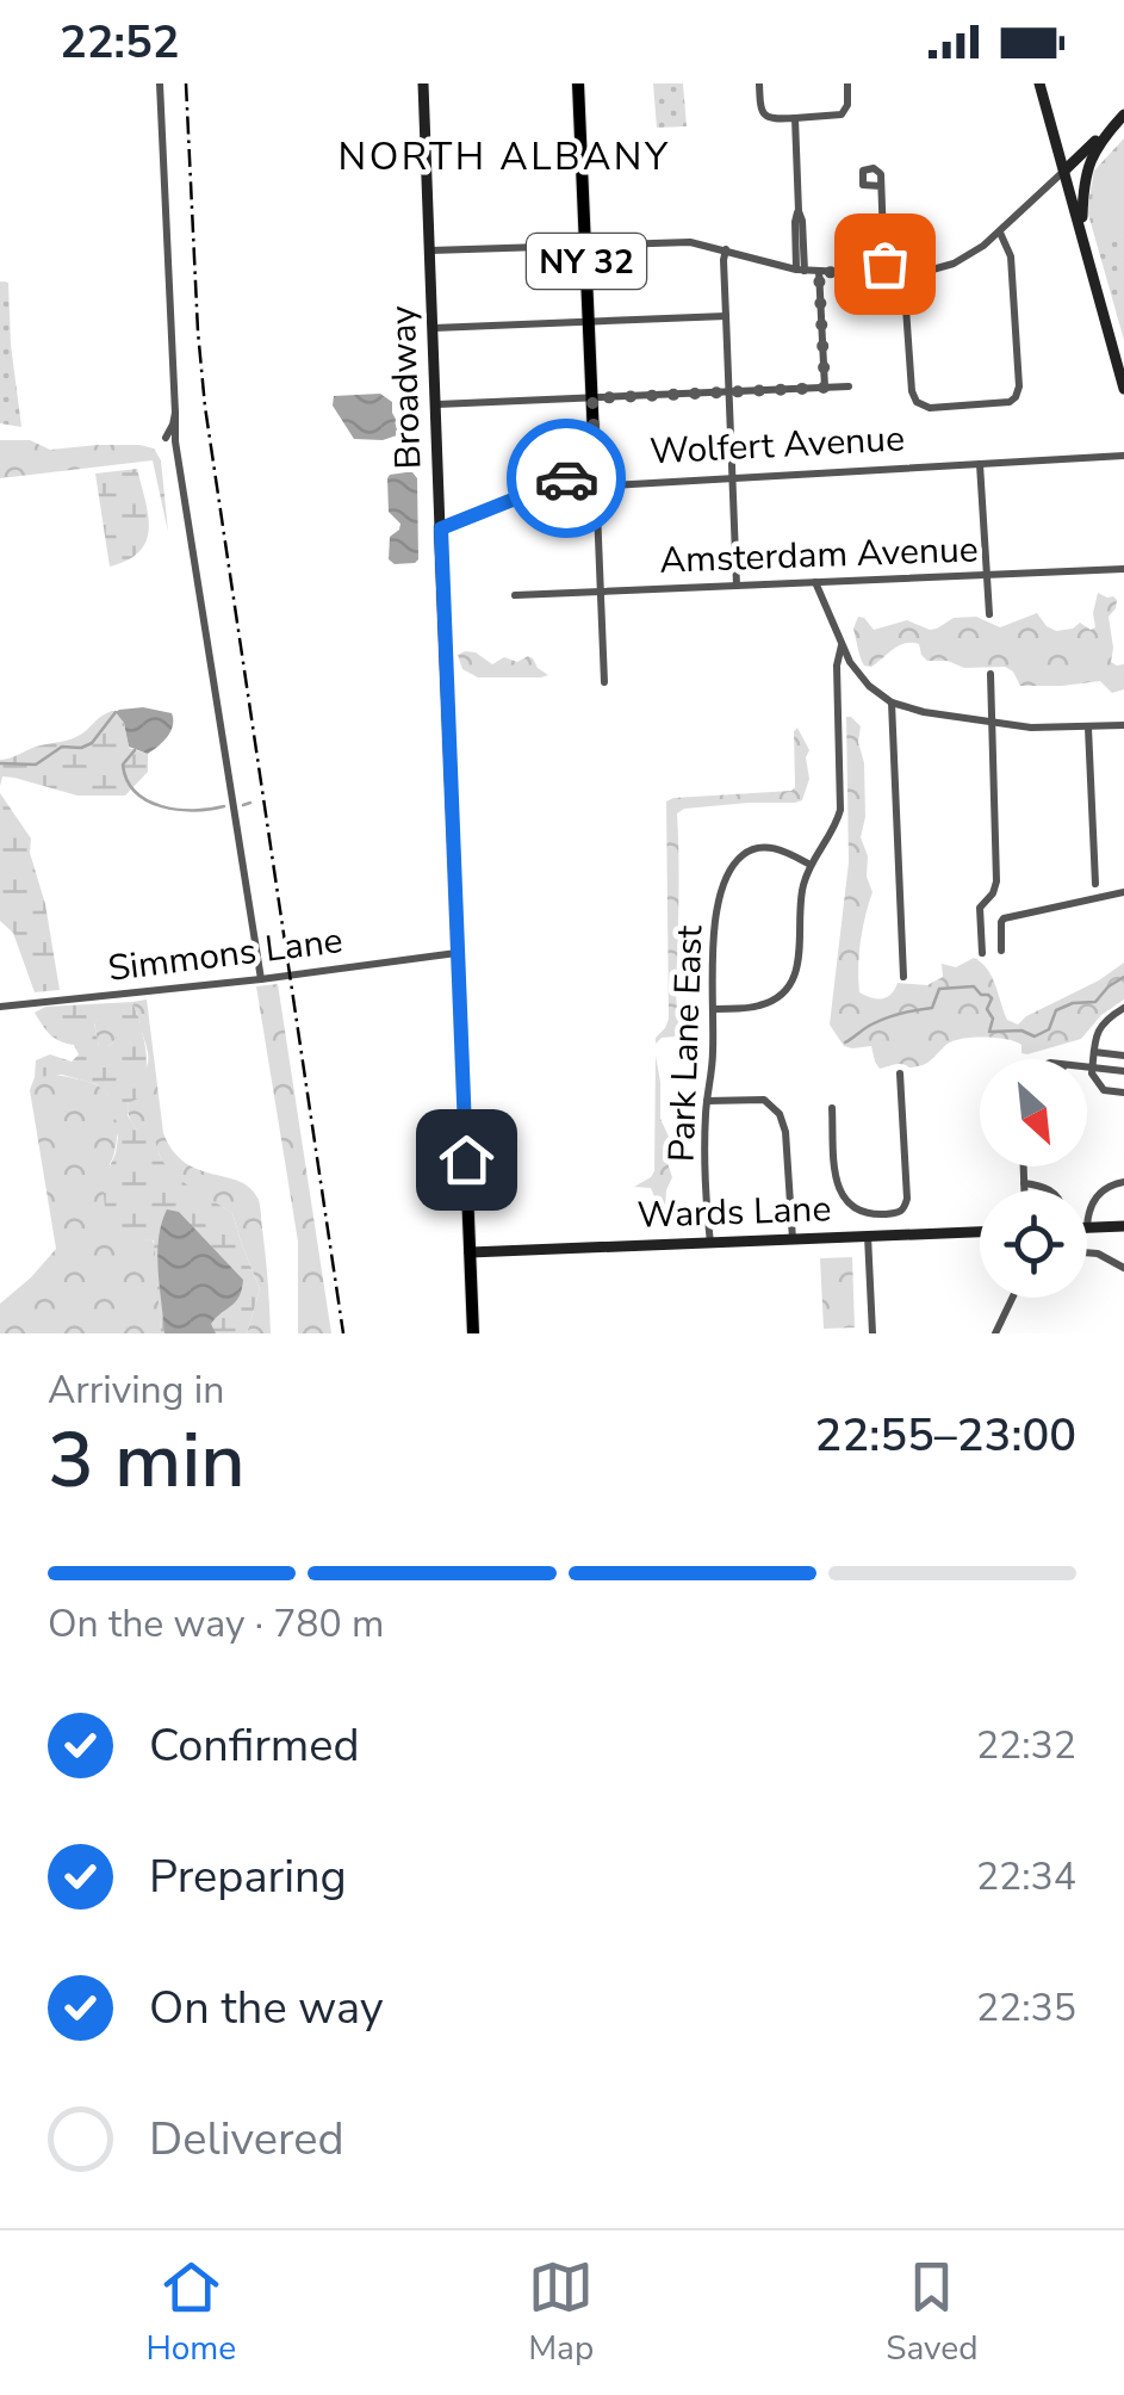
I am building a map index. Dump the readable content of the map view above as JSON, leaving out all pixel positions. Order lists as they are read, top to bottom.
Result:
{
  "streets": {
    "main road": ["NY 32", "Broadway", "Wolfert Avenue"],
    "street": [
      "Amsterdam Avenue",
      "Simmons Lane",
      "Park Lane East",
      "Wards Lane"
    ]
  },
  "crossings": [
    ["Broadway", "Wolfert Avenue"],
    ["Broadway", "Simmons Lane"],
    ["Broadway", "Wards Lane"],
    ["Park Lane East", "Wards Lane"]
  ],
  "districts": ["NORTH ALBANY"],
  "north": "bottom right",
  "page": {
    "status": "22:52",
    "heading": ["3 min", "Arriving in", "22:55–23:00"],
    "bar": "On the way · 780 m",
    "list": [
      ["Confirmed", "22:32"],
      ["Preparing", "22:34"],
      ["On the way", "22:35"],
      "Delivered"
    ],
    "tabs": ["Home", "Map", "Saved"]
  }
}
